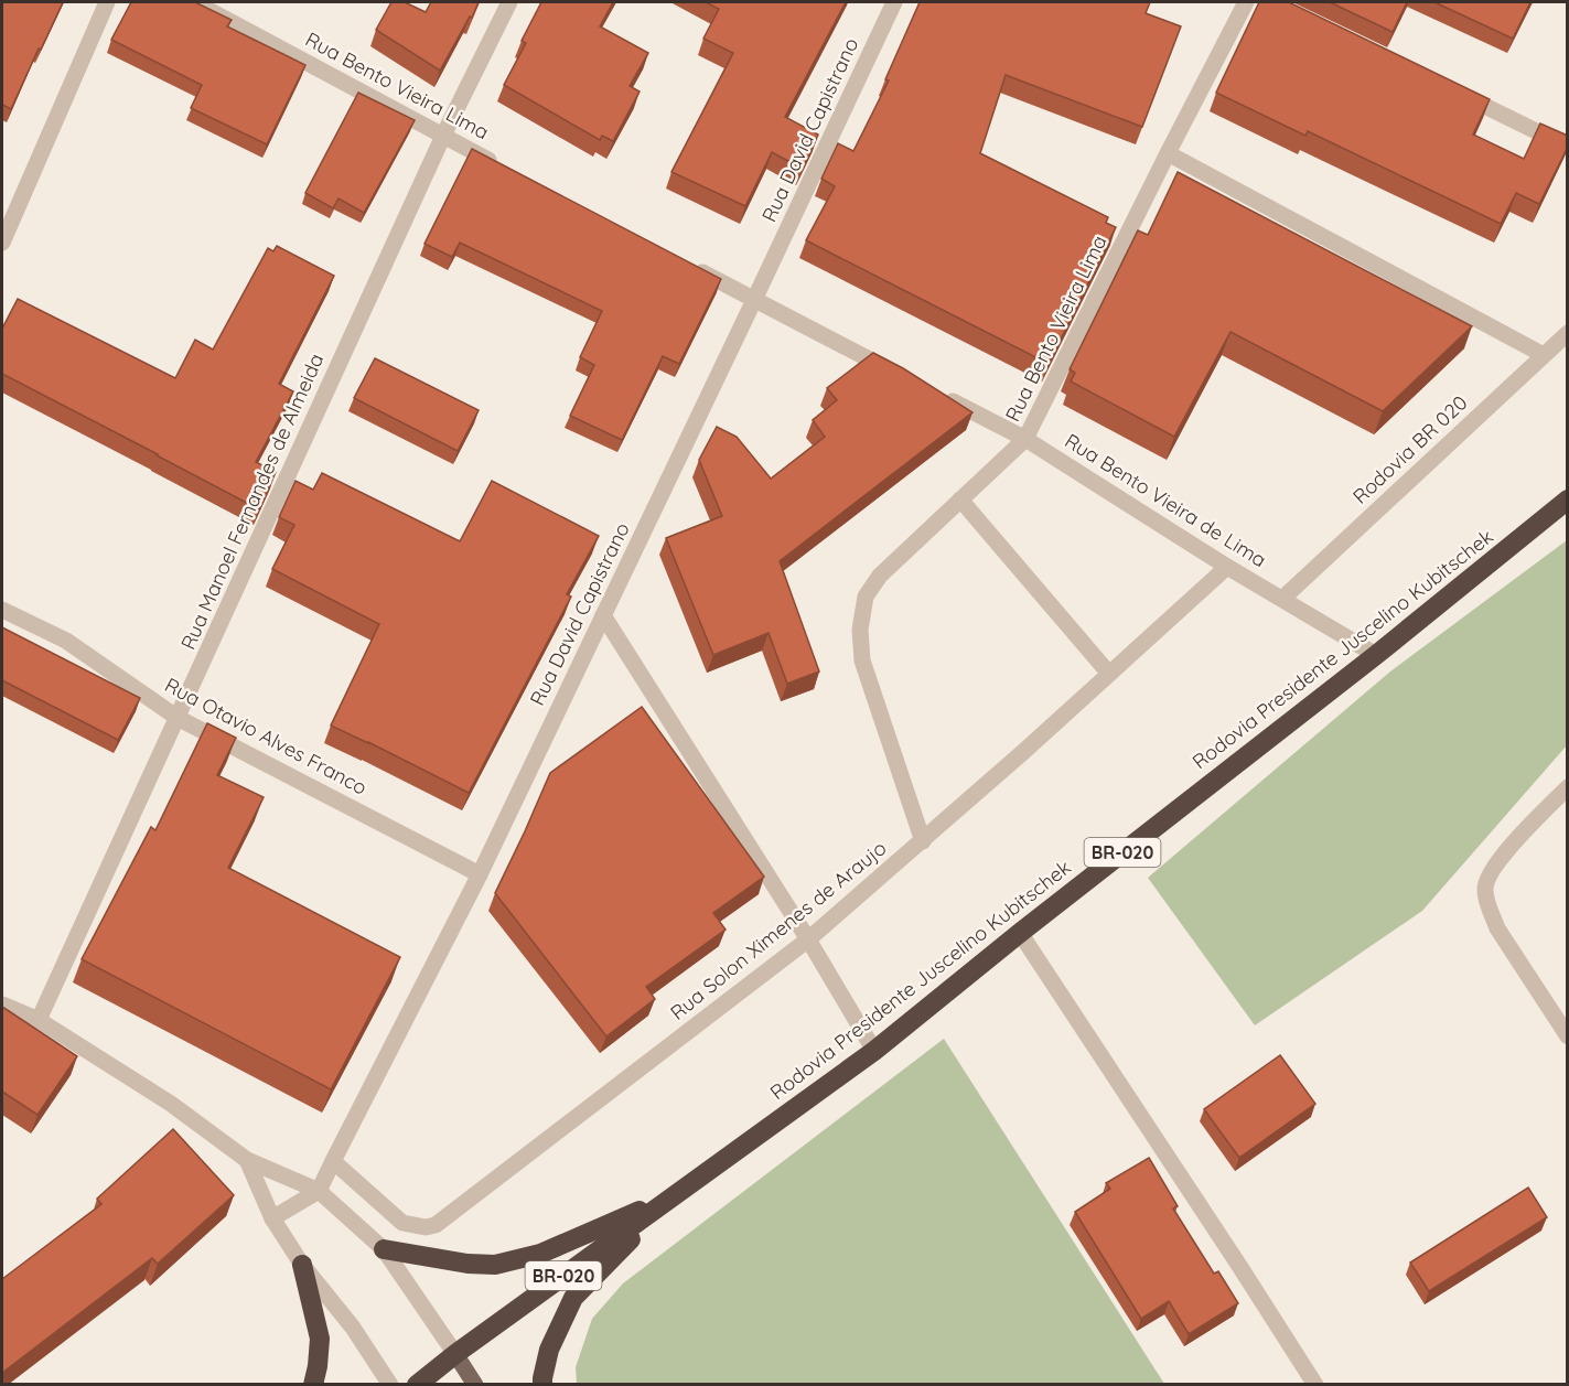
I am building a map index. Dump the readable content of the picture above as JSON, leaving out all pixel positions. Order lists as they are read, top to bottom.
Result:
{
  "streets": {
    "highway": ["Rodovia Presidente Juscelino Kubitschek", "BR-020"],
    "street": [
      "Rua Bento Vieira Lima",
      "Rua David Capistrano",
      "Rodovia BR 020",
      "Rua Bento Vieira de Lima",
      "Rua Manoel Fernandes de Almeida",
      "Rua Otavio Alves Franco",
      "Rua Solon Ximenes de Araujo"
    ]
  },
  "crossings": [
    ["Rua Bento Vieira Lima", "Rua Bento Vieira de Lima"],
    ["Rua Bento Vieira Lima", "Rua Manoel Fernandes de Almeida"],
    ["Rua David Capistrano", "Rua Otavio Alves Franco"],
    ["Rua David Capistrano", "Rua Solon Ximenes de Araujo"],
    ["Rodovia BR 020", "Rua Bento Vieira de Lima"],
    ["Rua Bento Vieira de Lima", "Rodovia Presidente Juscelino Kubitschek"],
    ["Rua Bento Vieira de Lima", "Rua Solon Ximenes de Araujo"],
    ["Rua Manoel Fernandes de Almeida", "Rua Otavio Alves Franco"]
  ]
}
